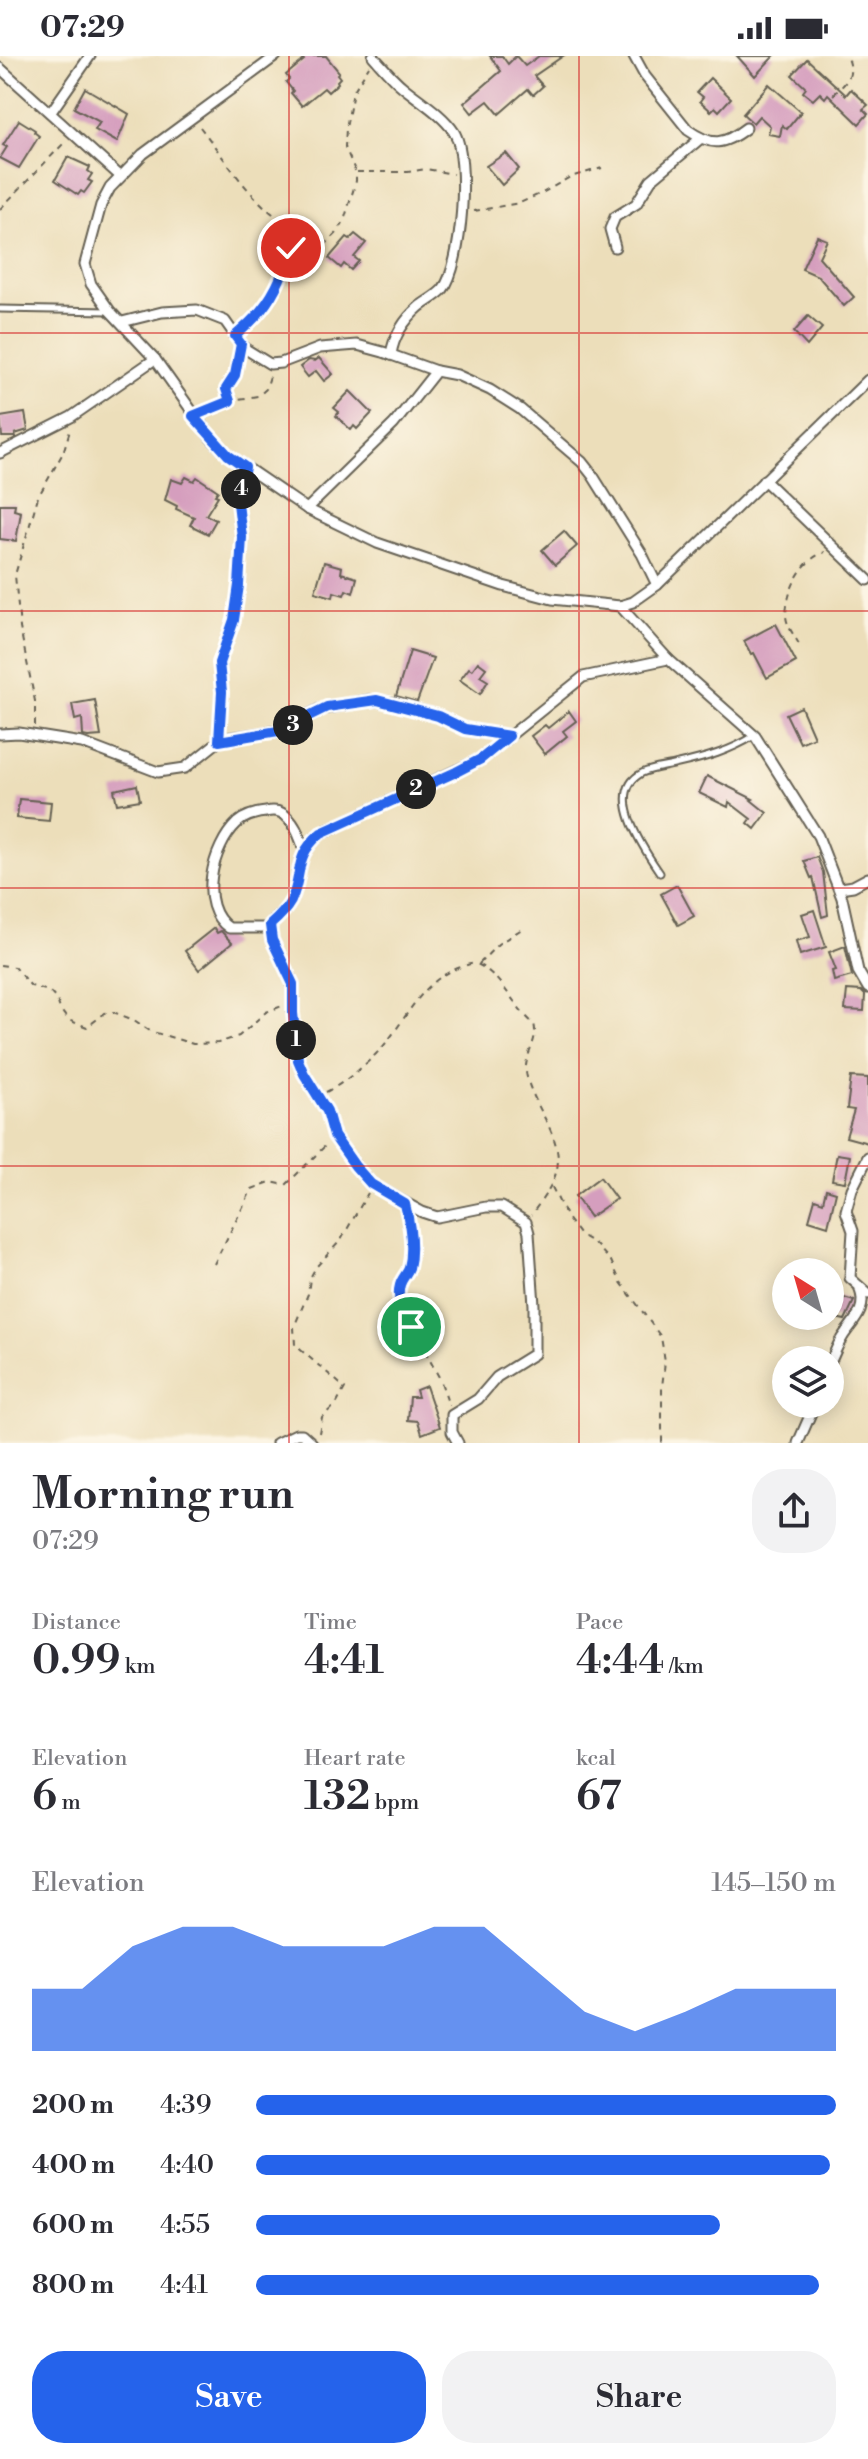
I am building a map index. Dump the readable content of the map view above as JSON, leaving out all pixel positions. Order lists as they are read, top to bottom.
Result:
{
  "north": "top left",
  "page": {
    "status": "07:29",
    "pins": [
      "4",
      "3",
      "2",
      "1"
    ],
    "heading": ["Morning run", "07:29"],
    "stats": [
      ["Distance", "0.99 km"],
      ["Time", "4:41"],
      ["Pace", "4:44 /km"],
      ["Elevation", "6 m"],
      ["Heart rate", "132 bpm"],
      ["kcal", "67"]
    ],
    "chart": ["Elevation", "145–150 m"],
    "list": [
      {
        "name": "200 m",
        "note": "4:39"
      },
      {
        "name": "400 m",
        "note": "4:40"
      },
      {
        "name": "600 m",
        "note": "4:55"
      },
      {
        "name": "800 m",
        "note": "4:41"
      }
    ],
    "buttons": ["Save", "Share"]
  }
}
